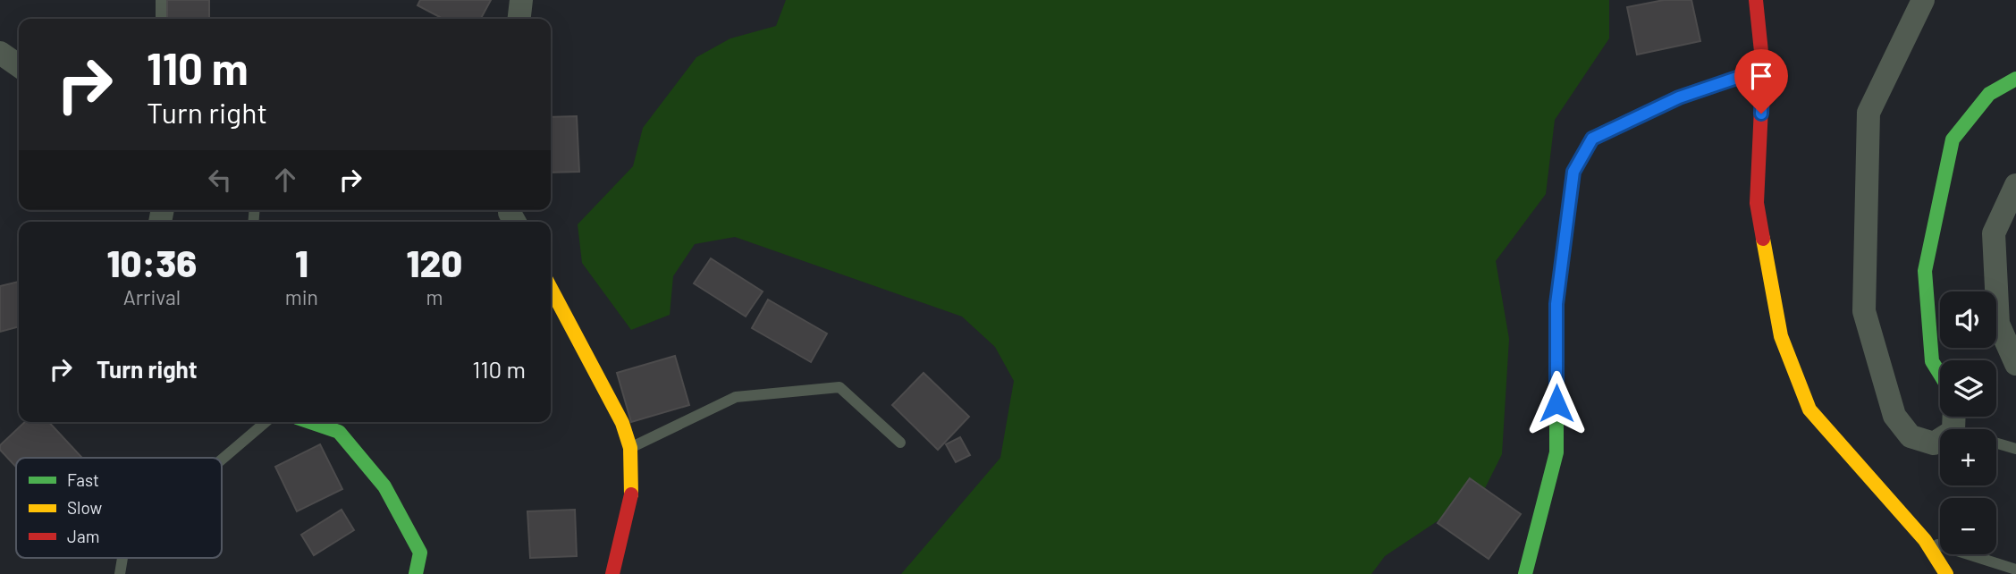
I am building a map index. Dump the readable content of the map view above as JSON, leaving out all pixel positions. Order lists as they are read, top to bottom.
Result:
{
  "legend": ["Fast", "Slow", "Jam"],
  "page": {
    "turn": ["110 m", "Turn right"],
    "eta": [
      "10:36",
      "Arrival",
      "1",
      "min",
      "120",
      "m"
    ],
    "map_buttons": ["+", "−"],
    "list": [
      {
        "name": "Turn right",
        "value": "110 m"
      }
    ]
  }
}
